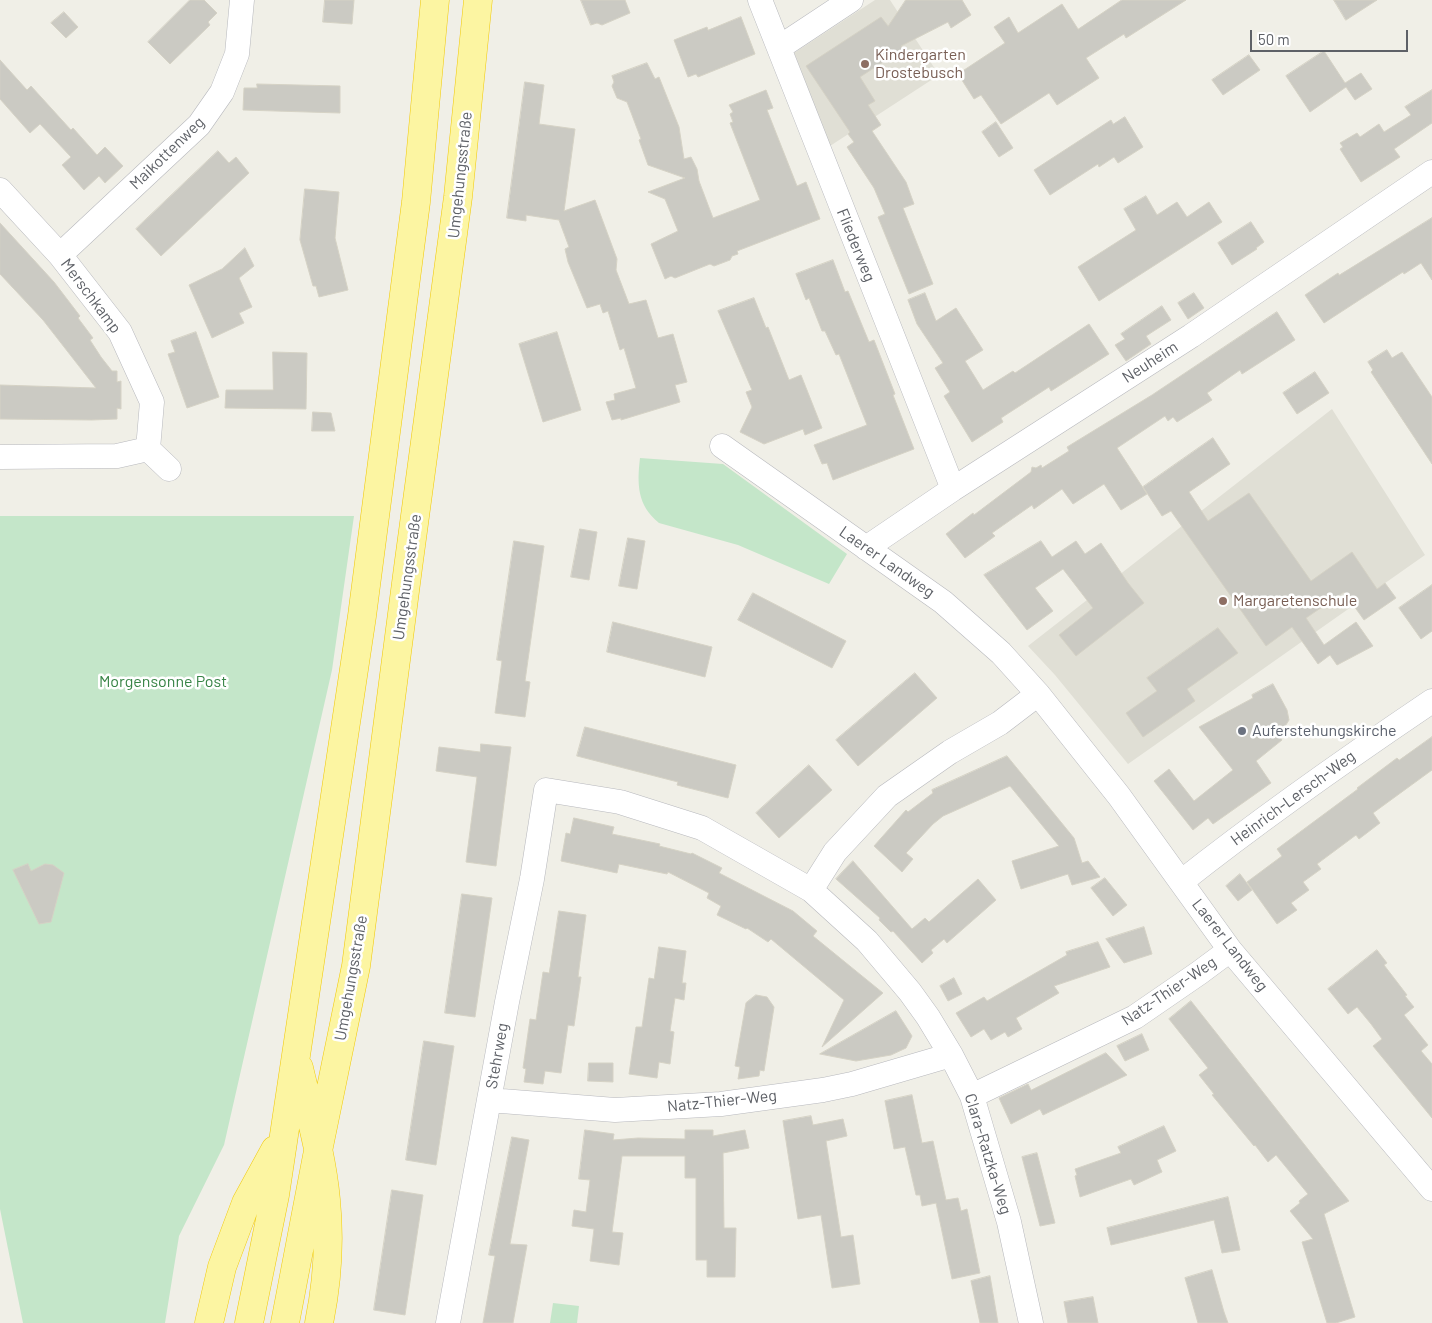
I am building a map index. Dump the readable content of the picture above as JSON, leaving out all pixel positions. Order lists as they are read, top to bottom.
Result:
{
  "streets": {
    "highway": ["Umgehungsstraße"],
    "street": [
      "Maikottenweg",
      "Fliederweg",
      "Merschkamp",
      "Neuheim",
      "Laerer Landweg",
      "Heinrich-Lersch-Weg",
      "Natz-Thier-Weg",
      "Stehrweg",
      "Clara-Ratzka-Weg"
    ]
  },
  "crossings": [
    ["Maikottenweg", "Merschkamp"],
    ["Fliederweg", "Neuheim"],
    ["Neuheim", "Laerer Landweg"],
    ["Laerer Landweg", "Heinrich-Lersch-Weg"],
    ["Laerer Landweg", "Natz-Thier-Weg"],
    ["Natz-Thier-Weg", "Stehrweg"],
    ["Natz-Thier-Weg", "Clara-Ratzka-Weg"],
    ["Stehrweg", "Clara-Ratzka-Weg"]
  ],
  "parks": ["Morgensonne Post"],
  "places": ["Kindergarten Drostebusch", "Margaretenschule", "Auferstehungskirche"],
  "scale_bar": "50 m"
}
